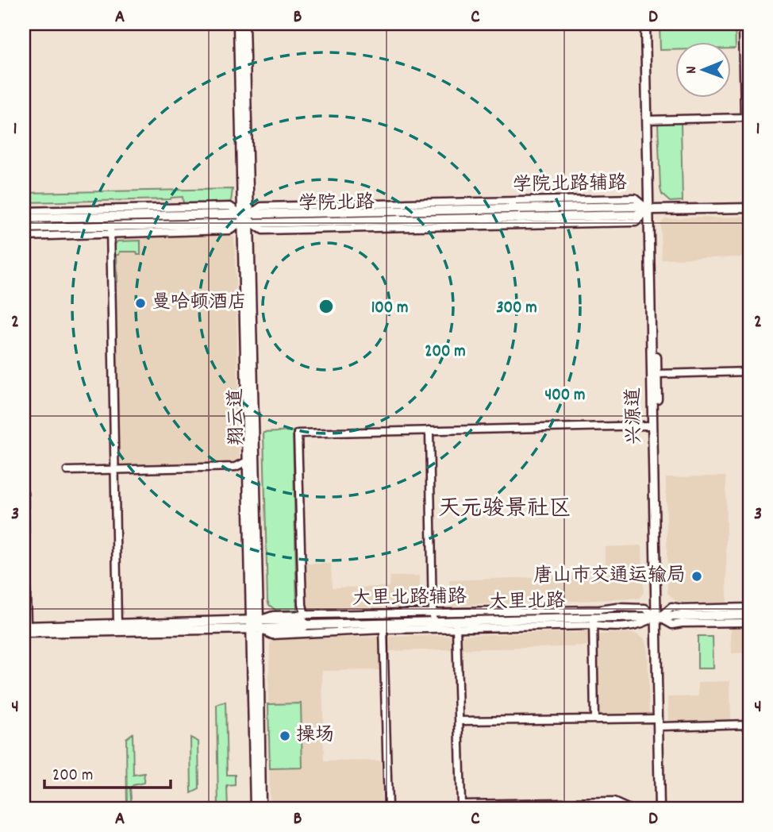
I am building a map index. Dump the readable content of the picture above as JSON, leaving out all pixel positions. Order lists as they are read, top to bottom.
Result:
{
  "streets": {
    "main road": [
      "学院北路",
      "兴源道",
      "翔云道",
      "大里北路"
    ],
    "street": ["学院北路辅路", "大里北路辅路"]
  },
  "crossings": [
    ["学院北路辅路", "学院北路"],
    ["学院北路辅路", "兴源道"],
    ["学院北路", "兴源道"],
    ["学院北路", "翔云道"],
    ["兴源道", "大里北路辅路"],
    ["兴源道", "大里北路"],
    ["翔云道", "大里北路辅路"],
    ["翔云道", "大里北路"],
    ["大里北路辅路", "大里北路"]
  ],
  "districts": ["天元骏景社区"],
  "places": ["曼哈顿酒店", "唐山市交通运输局", "操场"],
  "scale_bar": "200 m",
  "north": "left",
  "grid": {
    "columns": [
      "A",
      "B",
      "C",
      "D"
    ],
    "rows": [
      "1",
      "2",
      "3",
      "4"
    ]
  },
  "rings": [
    "100 m",
    "300 m",
    "200 m",
    "400 m"
  ]
}
